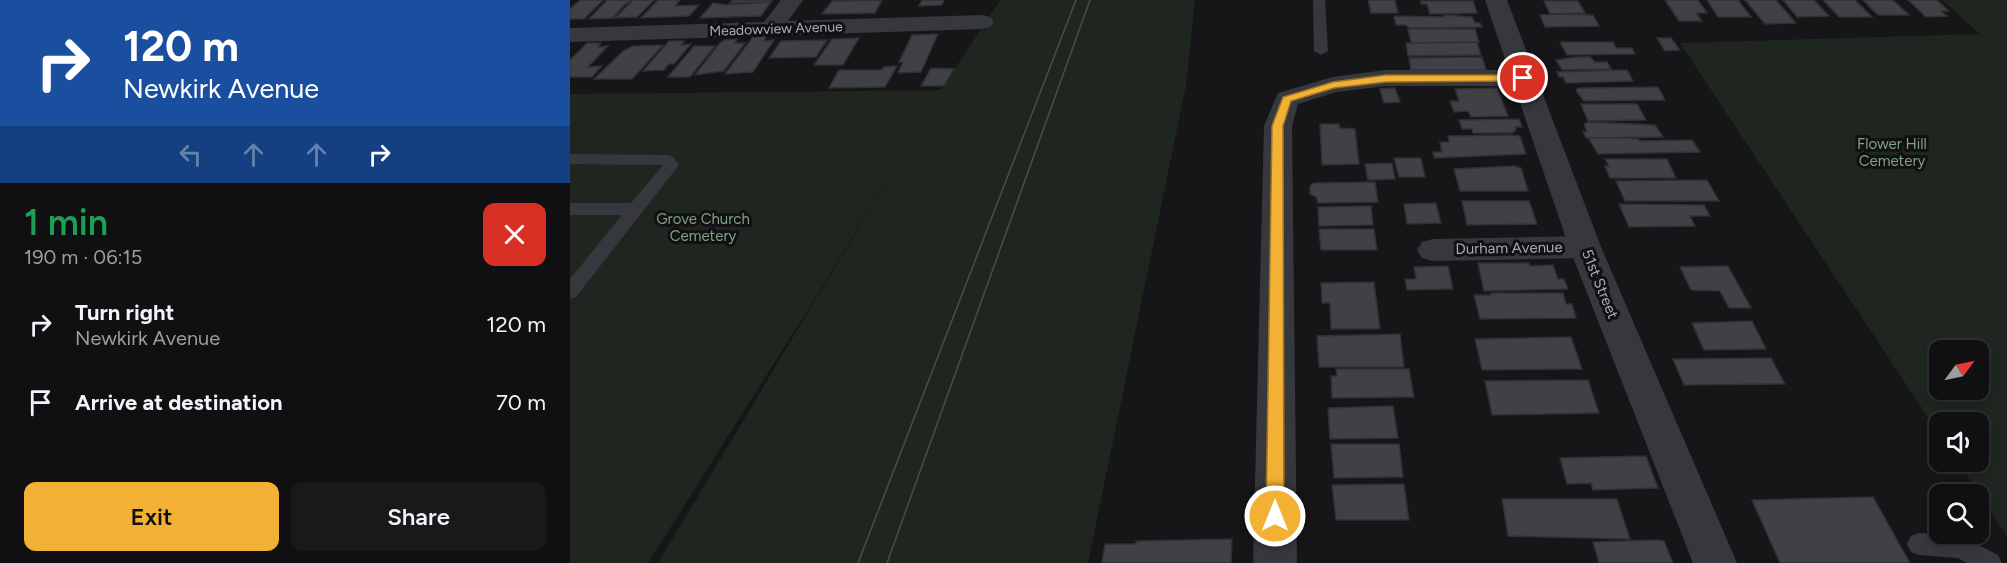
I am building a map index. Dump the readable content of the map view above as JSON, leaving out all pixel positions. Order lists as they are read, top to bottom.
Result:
{
  "streets": {
    "street": ["Meadowview Avenue", "Durham Avenue", "51st Street"]
  },
  "crossings": [
    ["Durham Avenue", "51st Street"]
  ],
  "parks": ["Flower Hill Cemetery", "Grove Church Cemetery"],
  "north": "top right",
  "page": {
    "turn": ["120 m", "Newkirk Avenue"],
    "heading": ["1 min", "190 m · 06:15"],
    "list": [
      {
        "name": "Turn right",
        "note": "Newkirk Avenue",
        "value": "120 m"
      },
      {
        "name": "Arrive at destination",
        "value": "70 m"
      }
    ],
    "buttons": ["Exit", "Share"]
  }
}
